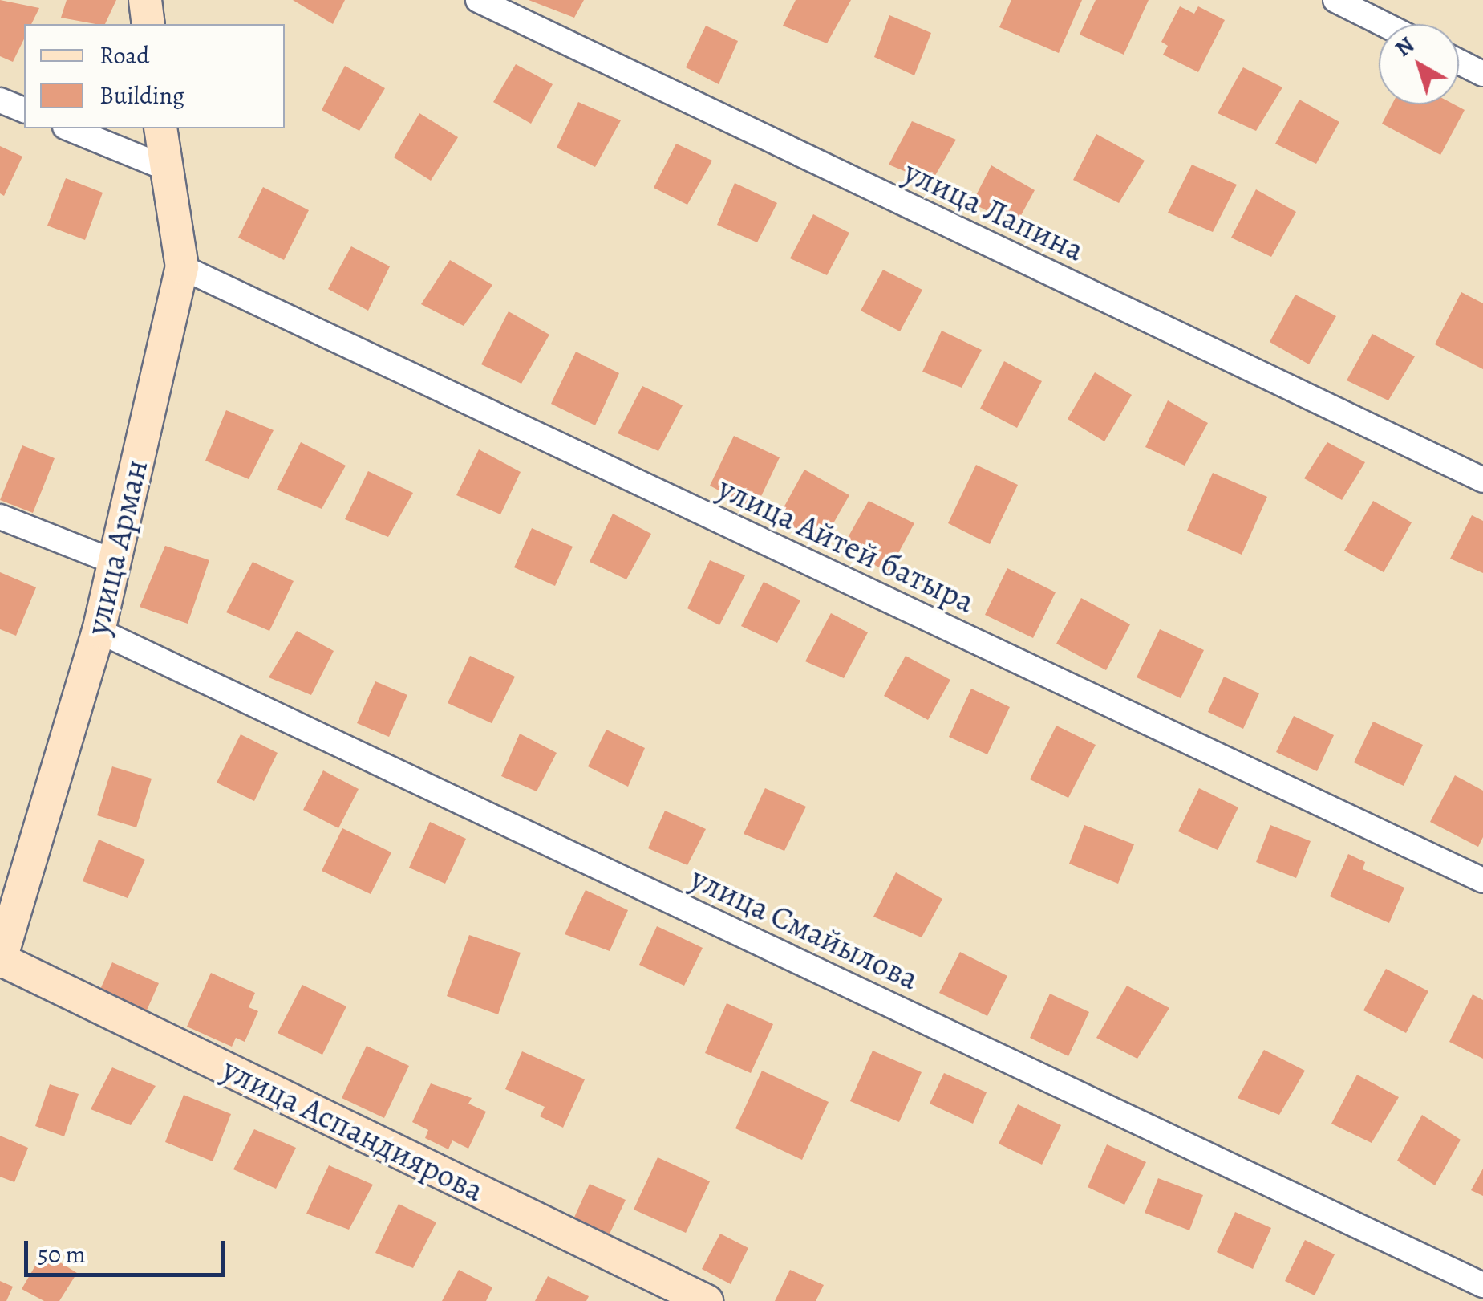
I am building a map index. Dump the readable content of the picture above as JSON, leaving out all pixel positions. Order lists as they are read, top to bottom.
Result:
{
  "streets": {
    "street": [
      "улица Лапина",
      "улица Айтей батыра",
      "улица Арман",
      "улица Смайылова",
      "улица Аспандиярова"
    ]
  },
  "crossings": [
    ["улица Айтей батыра", "улица Арман"],
    ["улица Арман", "улица Смайылова"],
    ["улица Арман", "улица Аспандиярова"]
  ],
  "legend": ["Road", "Building"],
  "scale_bar": "50 m",
  "north": "top left"
}
